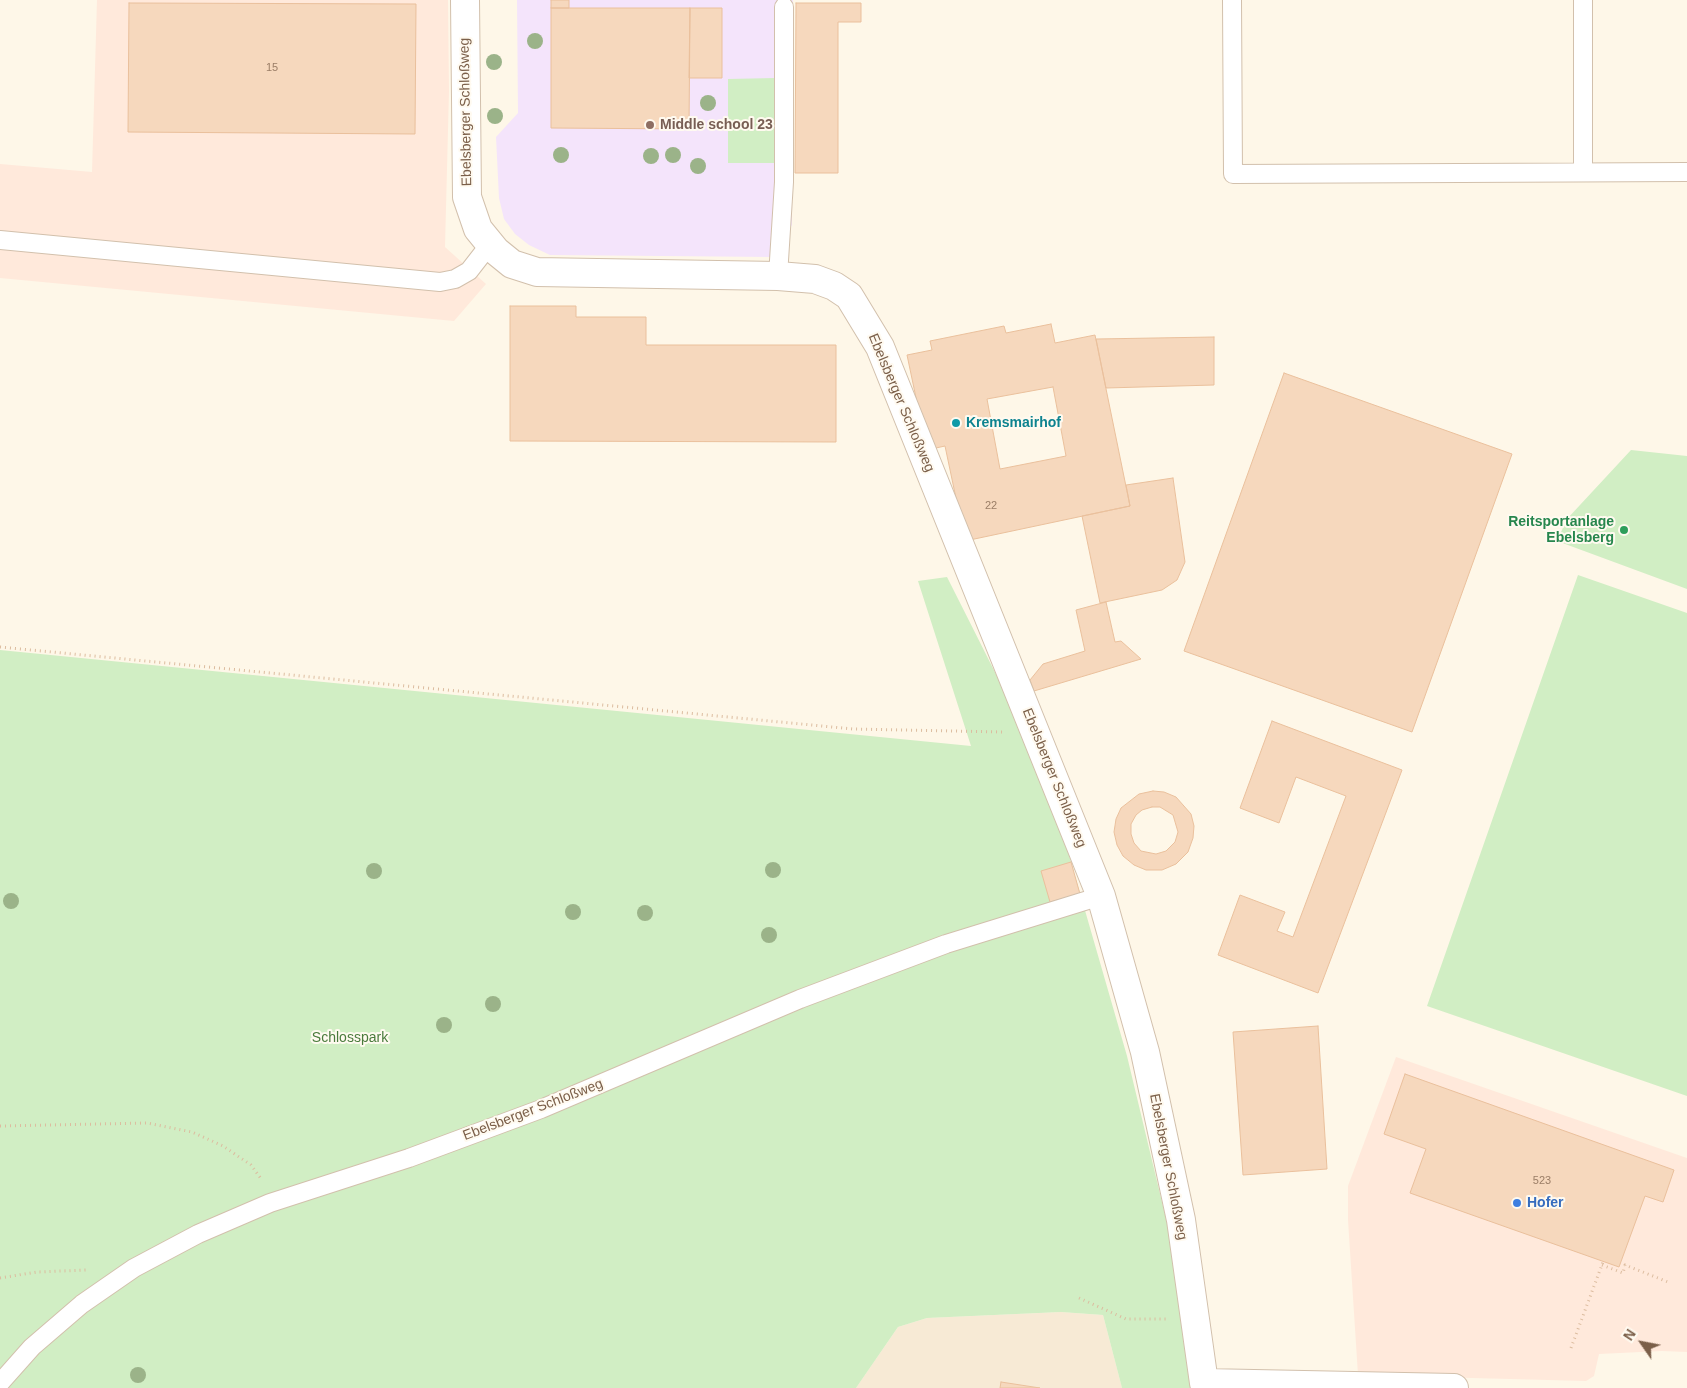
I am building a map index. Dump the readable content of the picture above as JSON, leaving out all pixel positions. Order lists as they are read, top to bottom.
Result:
{
  "streets": {
    "street": ["Ebelsberger Schloßweg"]
  },
  "parks": ["Schlosspark"],
  "places": [
    "Middle school 23",
    "Kremsmairhof",
    "Reitsportanlage Ebelsberg",
    "Hofer"
  ],
  "house_numbers": ["15", "22", "523"],
  "north": "top left"
}
